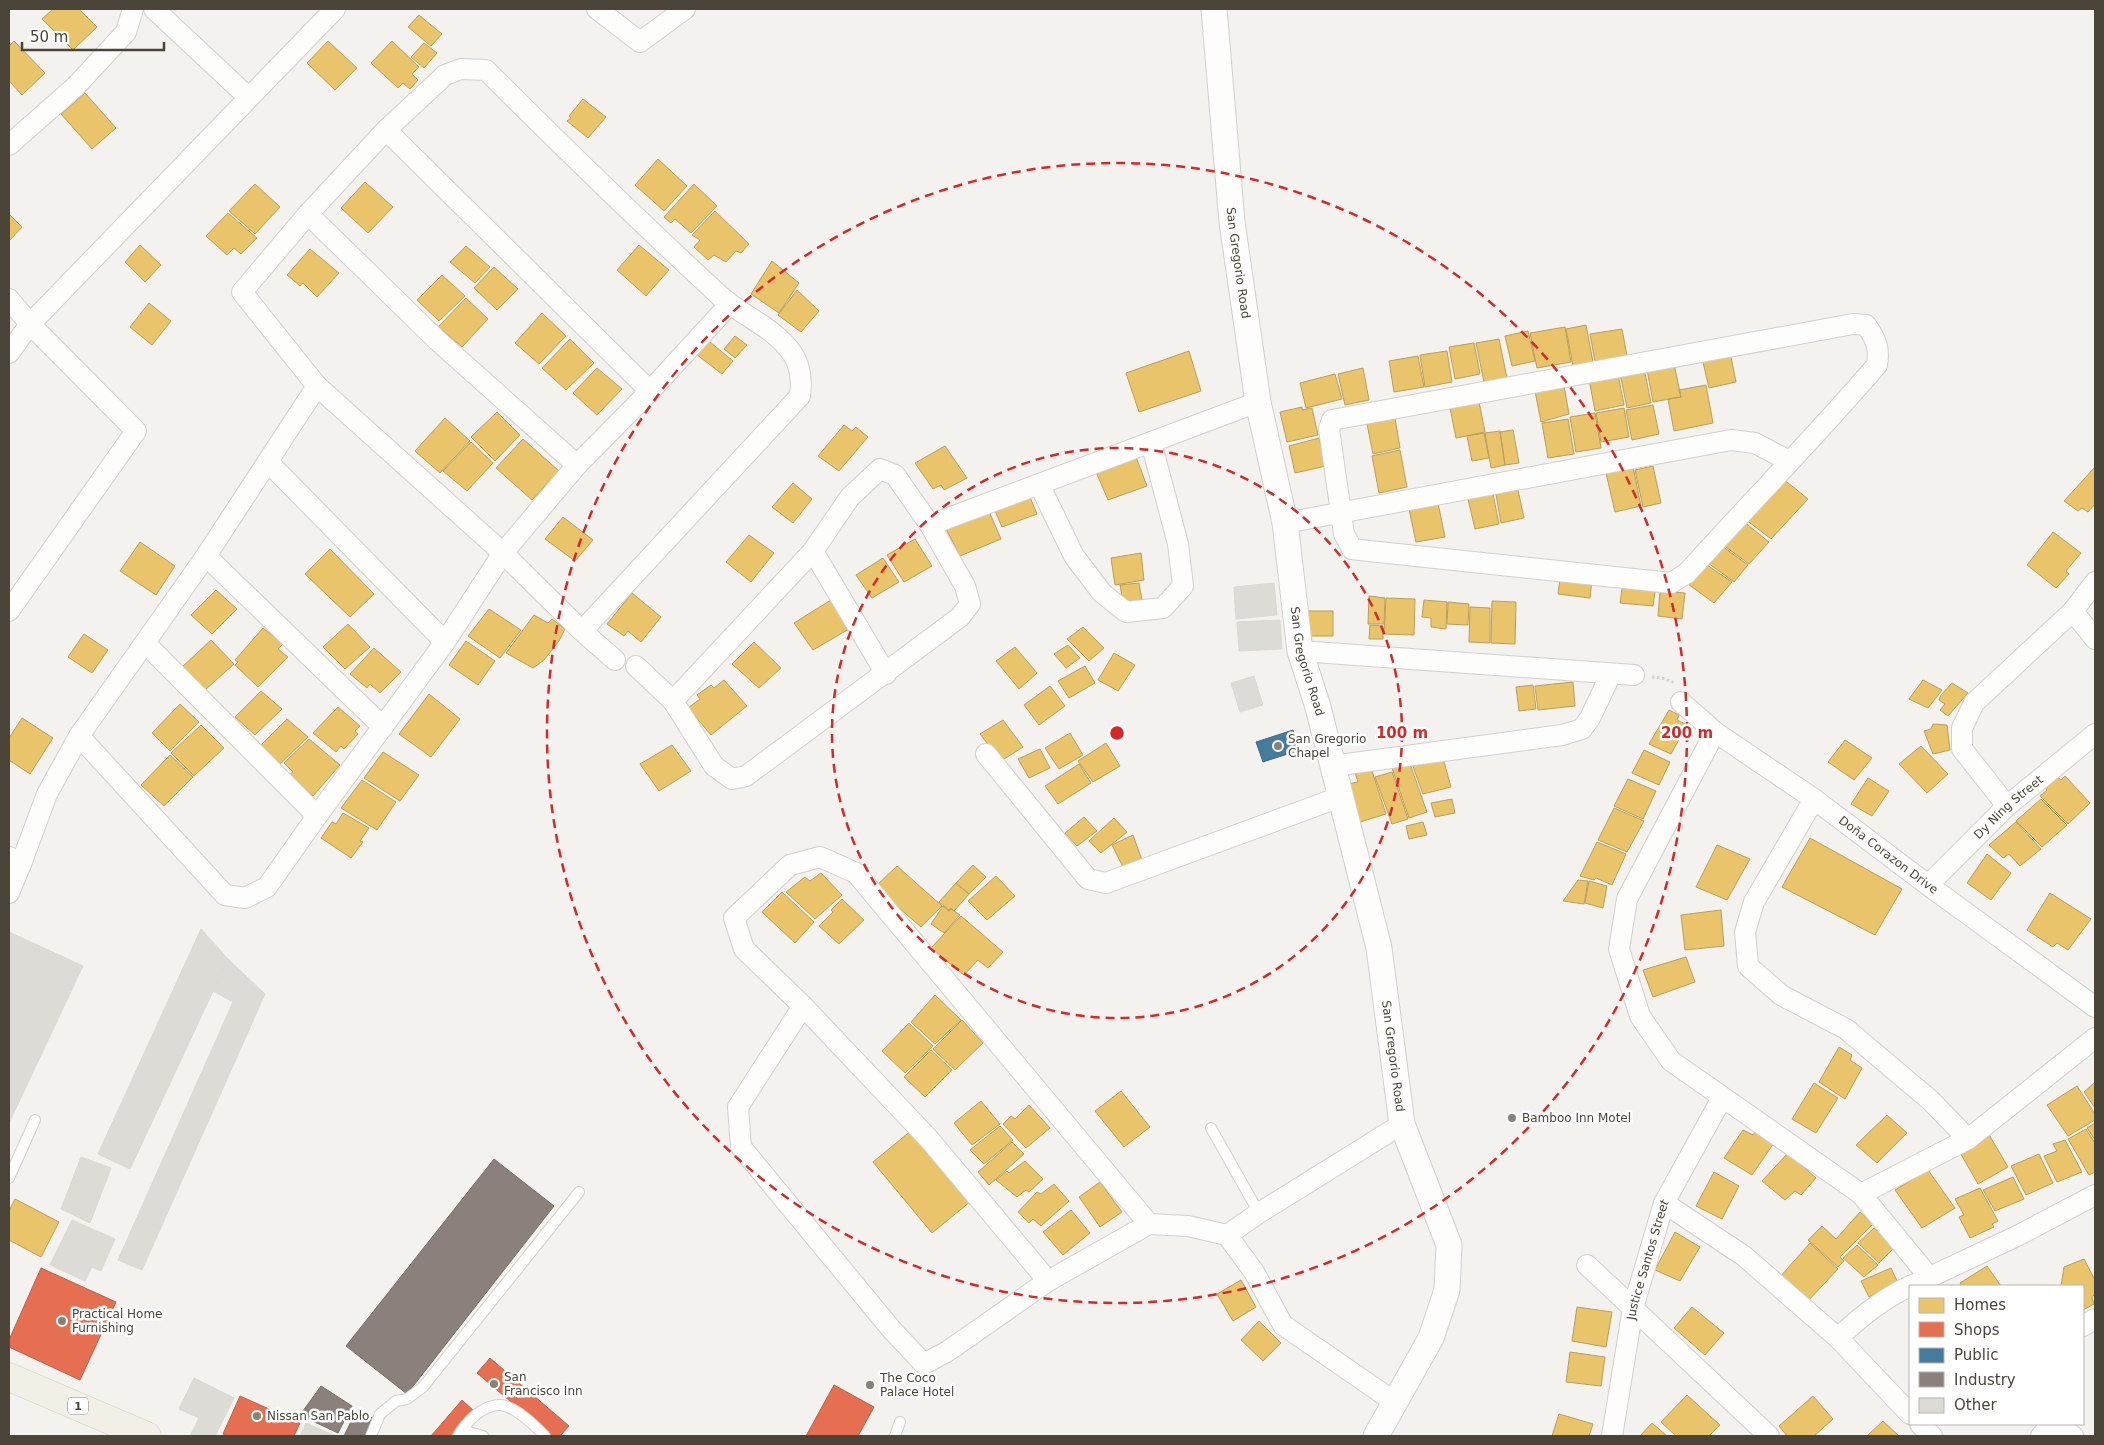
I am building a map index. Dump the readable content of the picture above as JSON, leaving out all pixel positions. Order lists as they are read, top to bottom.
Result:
{
  "streets": {
    "main road": ["1"],
    "street": [
      "San Gregorio Road",
      "Dy Ning Street",
      "Doña Corazon Drive",
      "Justice Santos Street"
    ]
  },
  "crossings": [
    ["Dy Ning Street", "Doña Corazon Drive"]
  ],
  "places": [
    "San Gregorio Chapel",
    "Bamboo Inn Motel",
    "Practical Home Furnishing",
    "San Francisco Inn",
    "The Coco Palace Hotel",
    "Nissan San Pablo"
  ],
  "legend": [
    "Homes",
    "Shops",
    "Public",
    "Industry",
    "Other"
  ],
  "scale_bar": "50 m",
  "rings": ["100 m", "200 m"]
}
